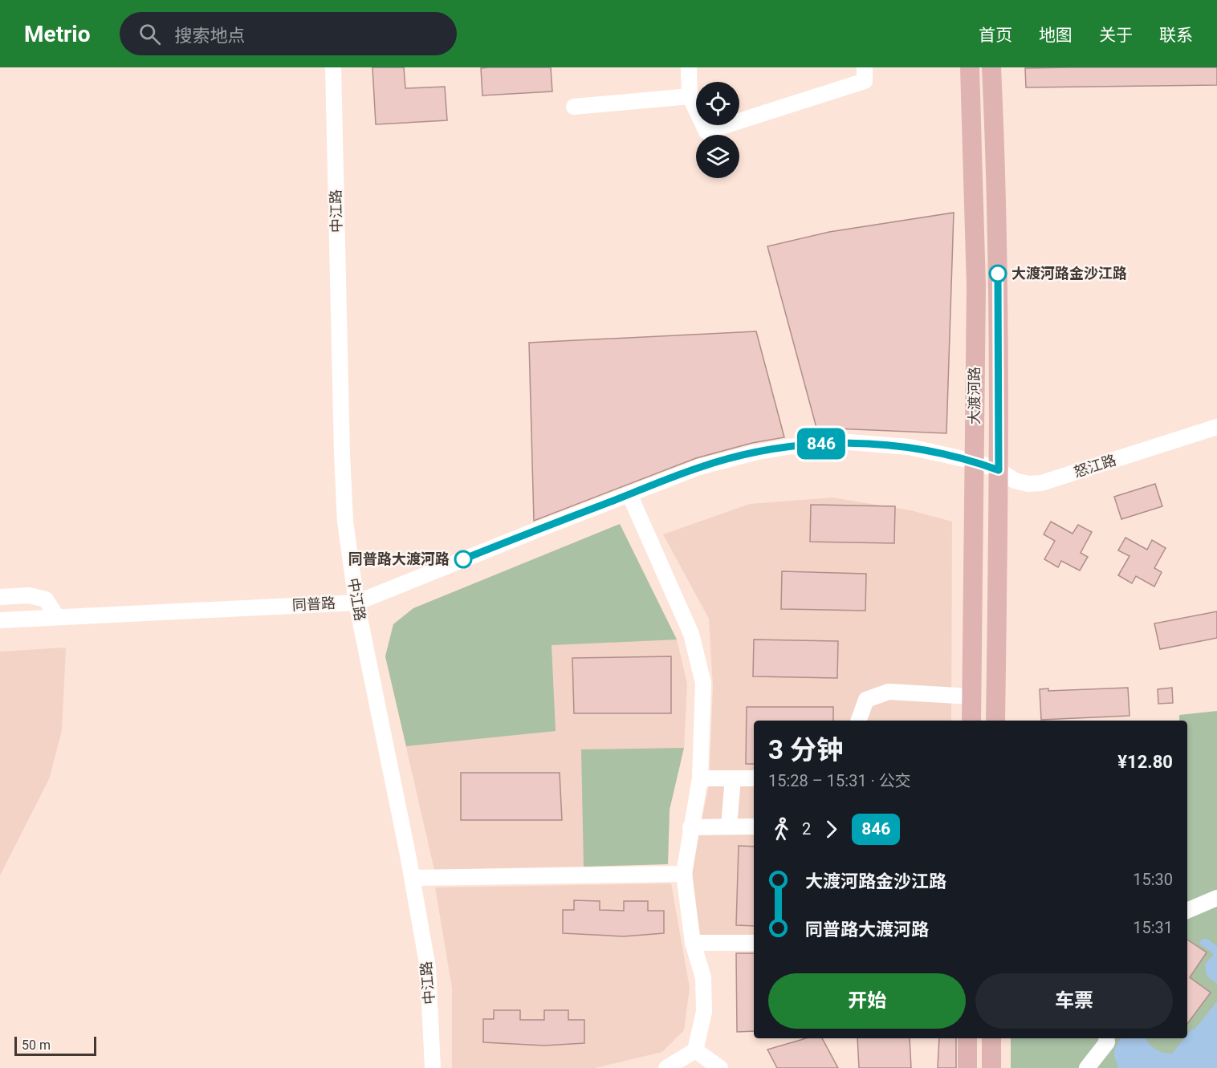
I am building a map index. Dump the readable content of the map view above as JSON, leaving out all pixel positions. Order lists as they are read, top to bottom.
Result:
{
  "streets": {
    "main road": ["大渡河路"],
    "street": ["中江路", "怒江路", "同普路"]
  },
  "crossings": [
    ["中江路", "同普路"],
    ["大渡河路", "怒江路"],
    ["大渡河路", "同普路"],
    ["怒江路", "同普路"]
  ],
  "places": ["大渡河路金沙江路", "同普路大渡河路"],
  "lines": ["bus line 846"],
  "scale_bar": "50 m",
  "page": {
    "header": "Metrio",
    "search": "搜索地点",
    "nav": [
      "首页",
      "地图",
      "关于",
      "联系"
    ],
    "on_map": "846",
    "heading": ["3 分钟", "15:28 – 15:31 · 公交", "¥12.80"],
    "legs": ["2", "846"],
    "list": [
      {
        "name": "大渡河路金沙江路",
        "value": "15:30"
      },
      {
        "name": "同普路大渡河路",
        "value": "15:31"
      }
    ],
    "buttons": ["开始", "车票"],
    "scale": "50 m"
  }
}
